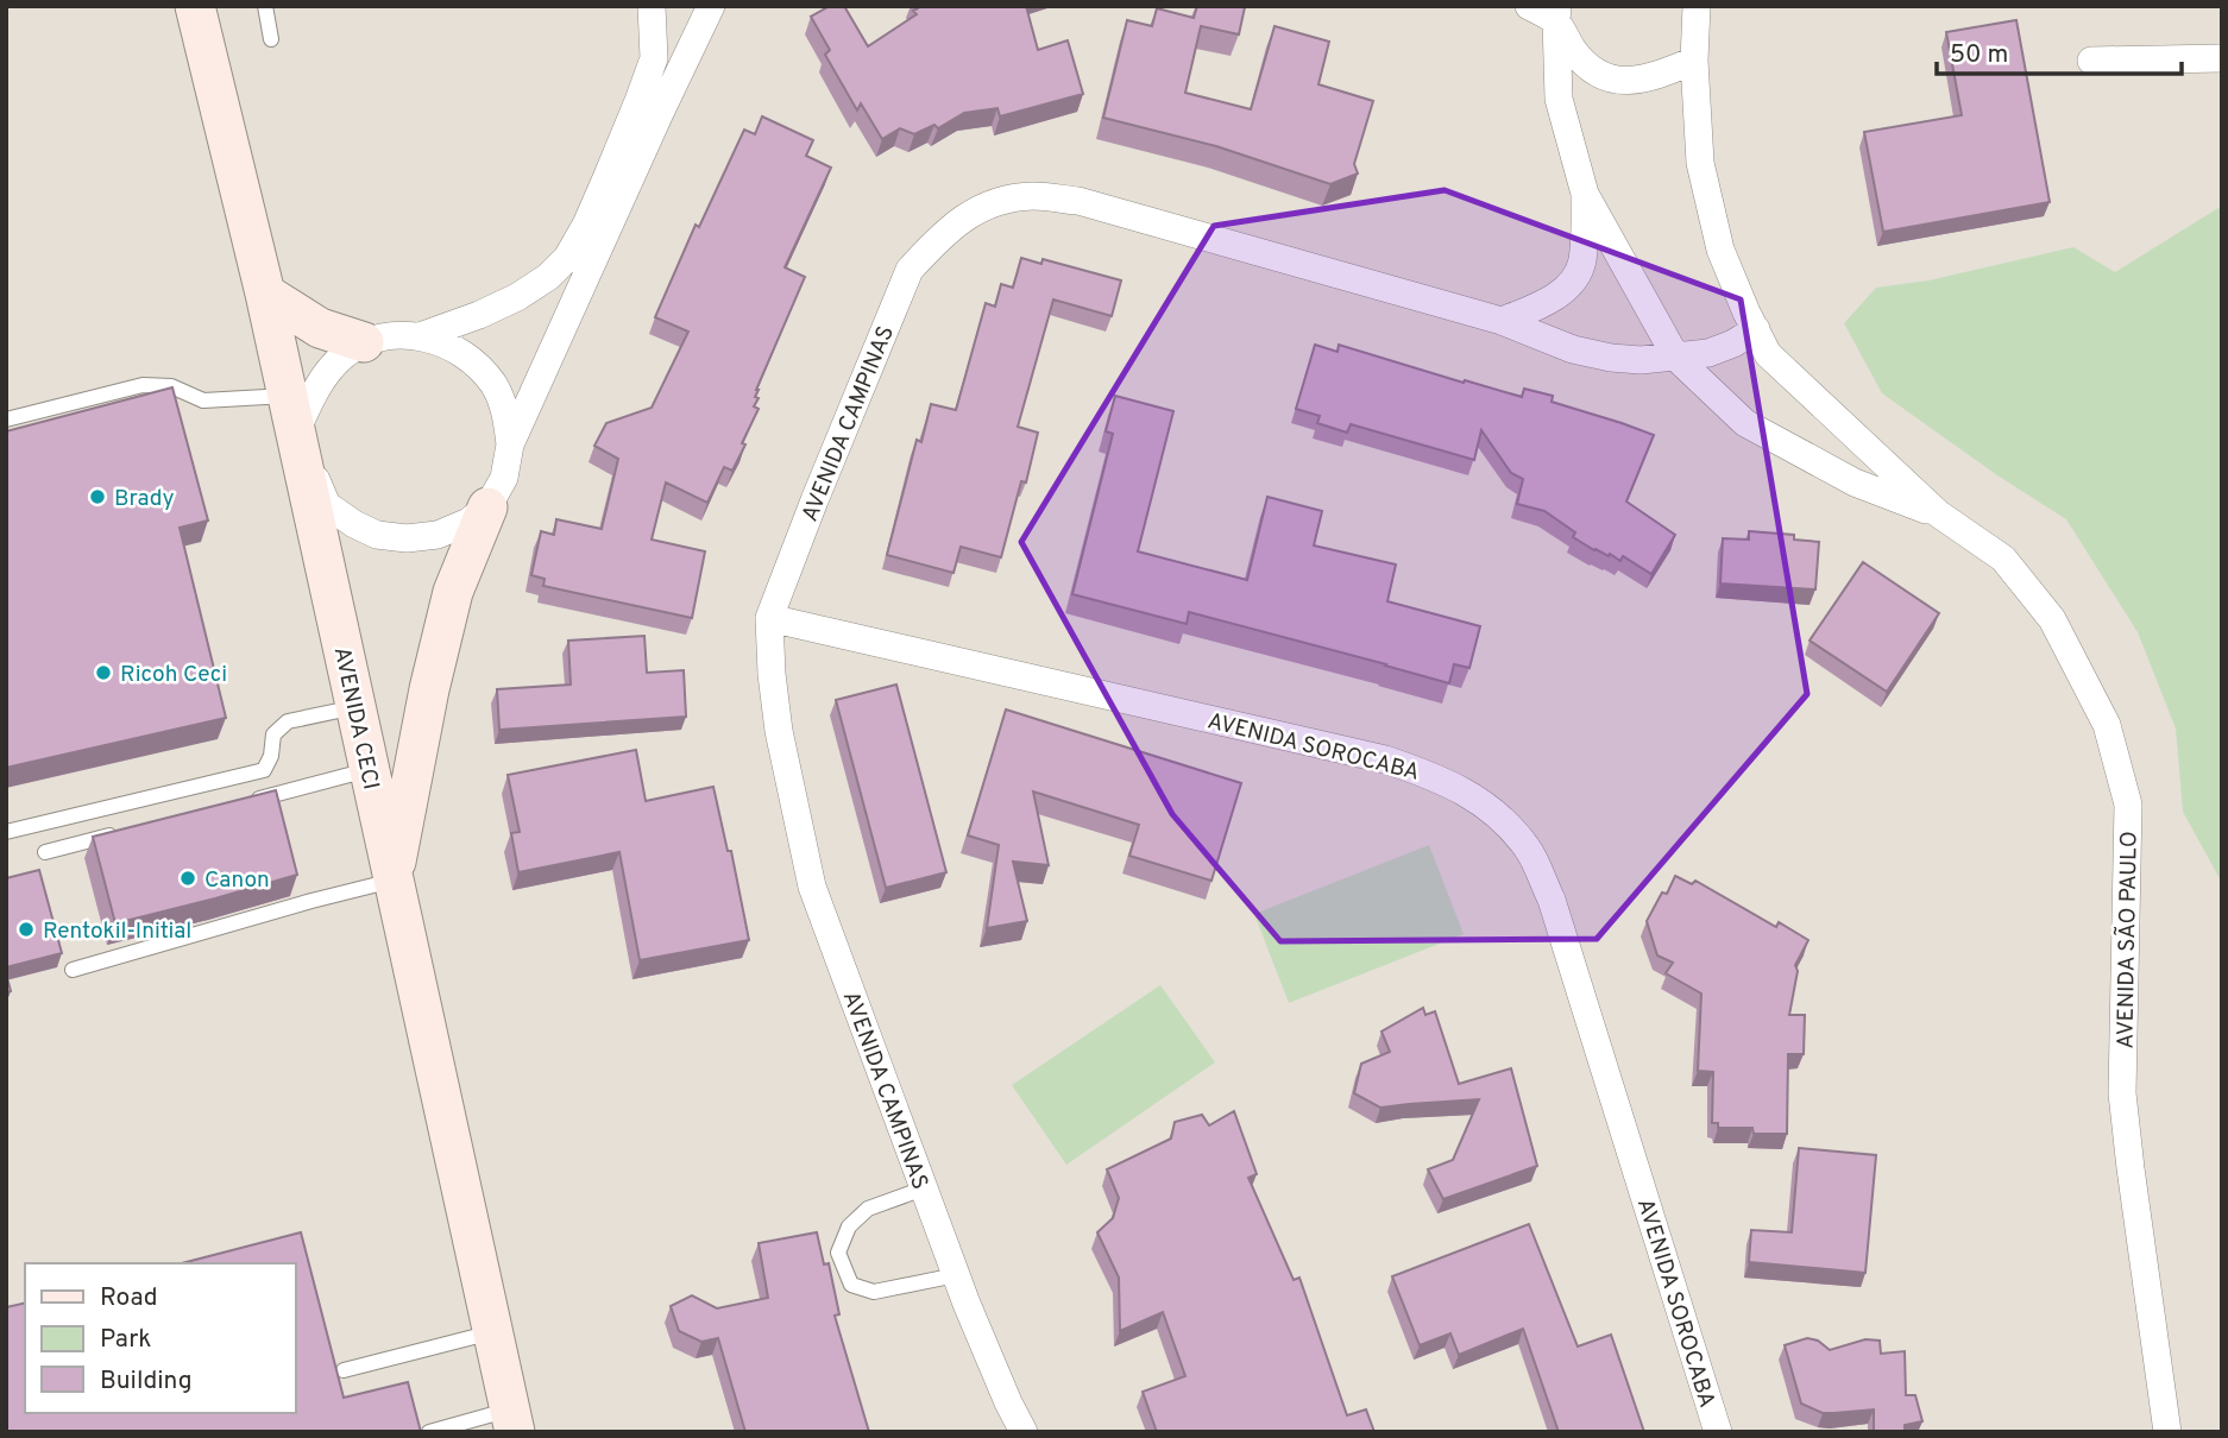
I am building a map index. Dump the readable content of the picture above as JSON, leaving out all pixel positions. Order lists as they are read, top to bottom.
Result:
{
  "streets": {
    "main road": ["AVENIDA CECI"],
    "street": ["AVENIDA CAMPINAS", "AVENIDA SOROCABA", "AVENIDA SÃO PAULO"]
  },
  "crossings": [
    ["AVENIDA CAMPINAS", "AVENIDA SOROCABA"],
    ["AVENIDA CAMPINAS", "AVENIDA SÃO PAULO"]
  ],
  "places": [
    "Brady",
    "Ricoh Ceci",
    "Canon",
    "Rentokil-Initial"
  ],
  "legend": ["Road", "Park", "Building"],
  "scale_bar": "50 m"
}
